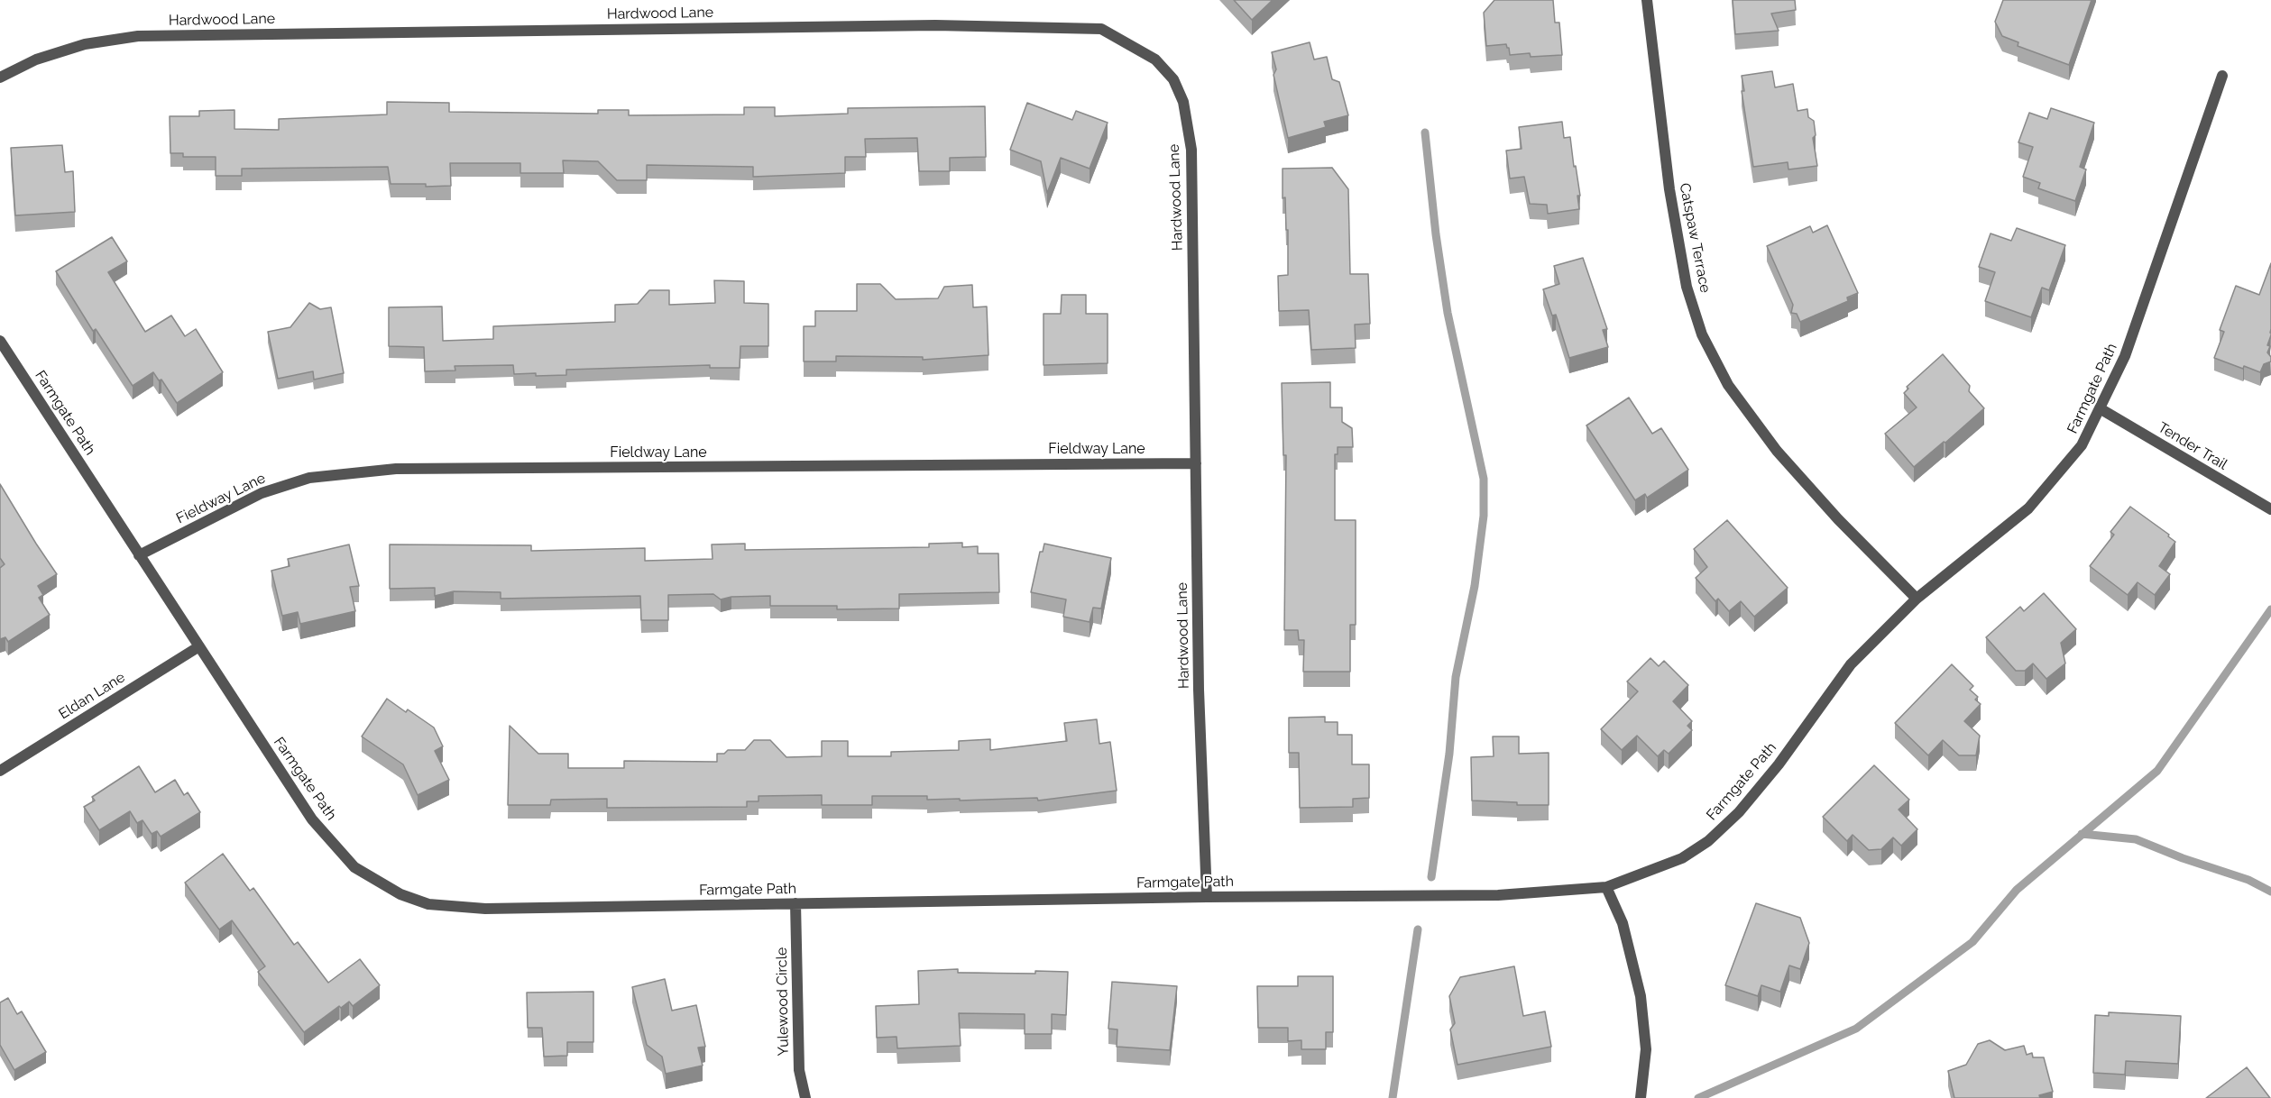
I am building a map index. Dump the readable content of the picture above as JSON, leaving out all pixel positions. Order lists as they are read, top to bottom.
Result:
{
  "streets": {
    "street": [
      "Hardwood Lane",
      "Catspaw Terrace",
      "Farmgate Path",
      "Tender Trail",
      "Fieldway Lane",
      "Eldan Lane",
      "Yulewood Circle"
    ]
  },
  "crossings": [
    ["Hardwood Lane", "Farmgate Path"],
    ["Hardwood Lane", "Fieldway Lane"],
    ["Catspaw Terrace", "Farmgate Path"],
    ["Farmgate Path", "Tender Trail"],
    ["Farmgate Path", "Fieldway Lane"],
    ["Farmgate Path", "Eldan Lane"],
    ["Farmgate Path", "Yulewood Circle"]
  ]
}
